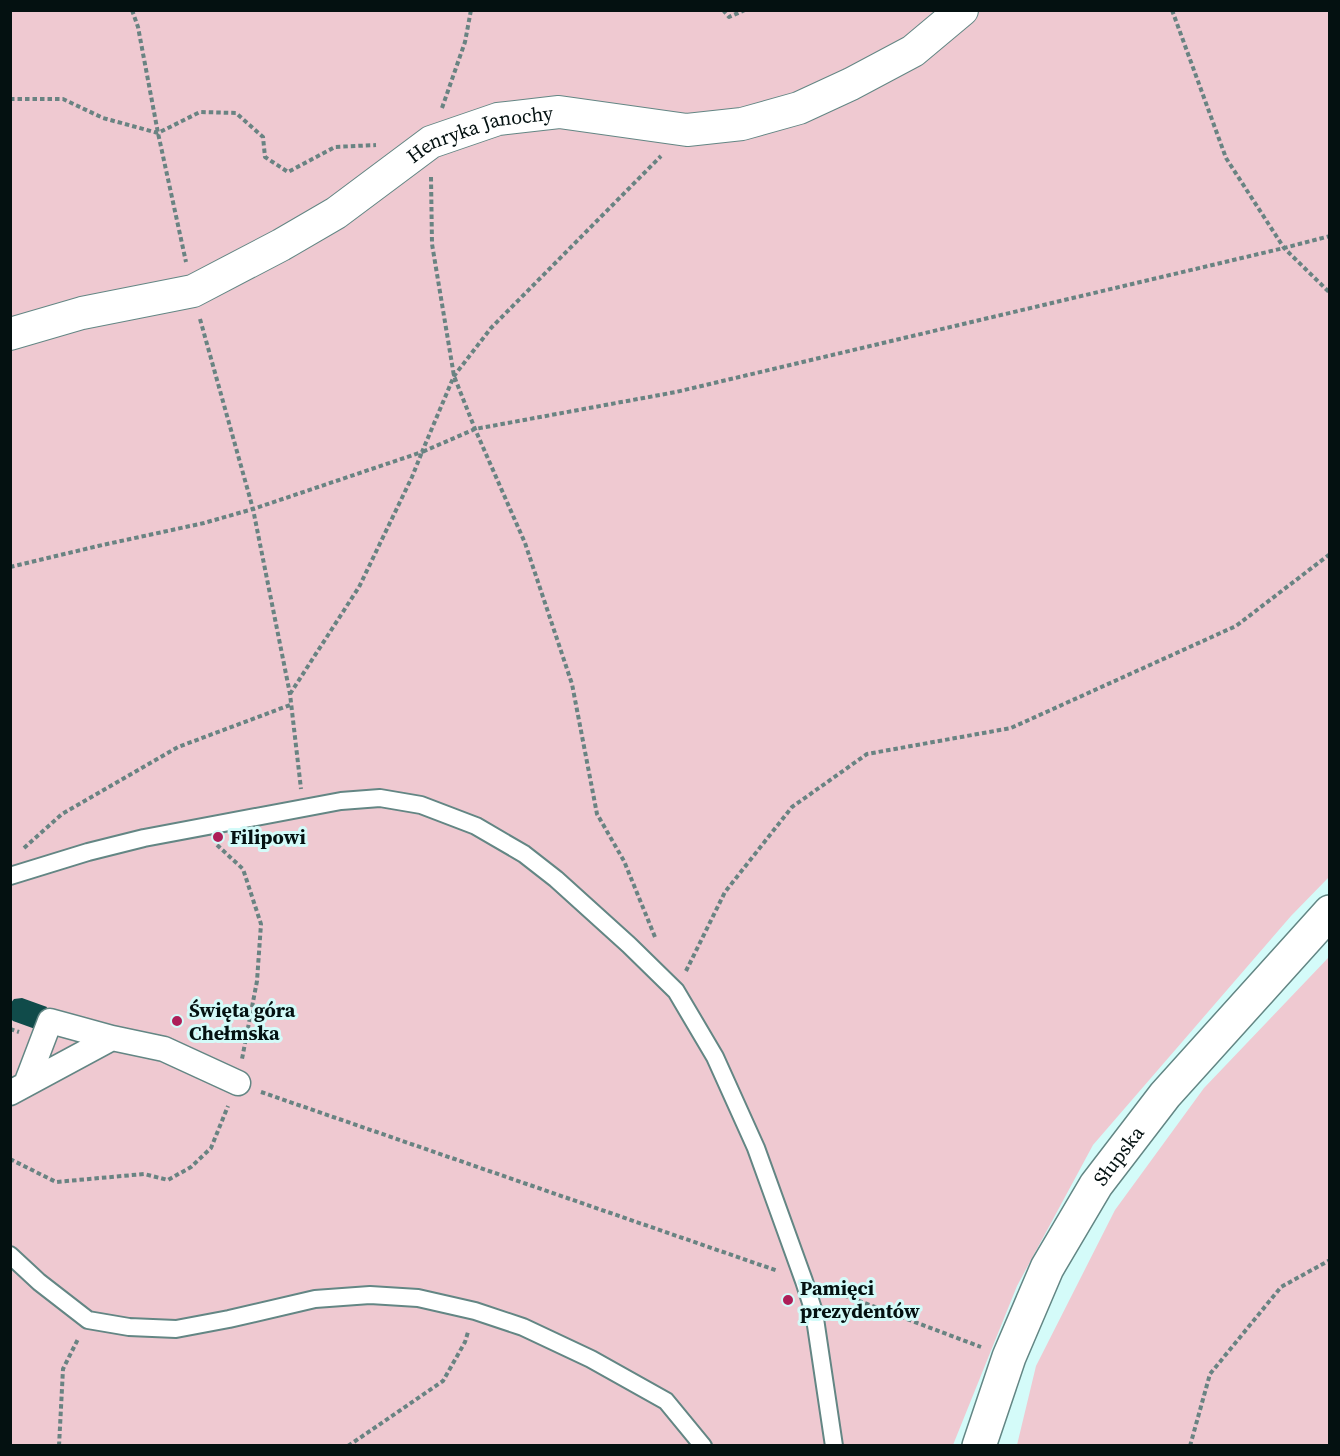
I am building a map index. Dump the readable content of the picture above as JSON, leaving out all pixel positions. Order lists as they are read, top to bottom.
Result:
{
  "streets": {
    "street": ["Henryka Janochy", "Słupska"]
  },
  "places": ["Filipowi", "Święta góra Chełmska", "Pamięci prezydentów"]
}
